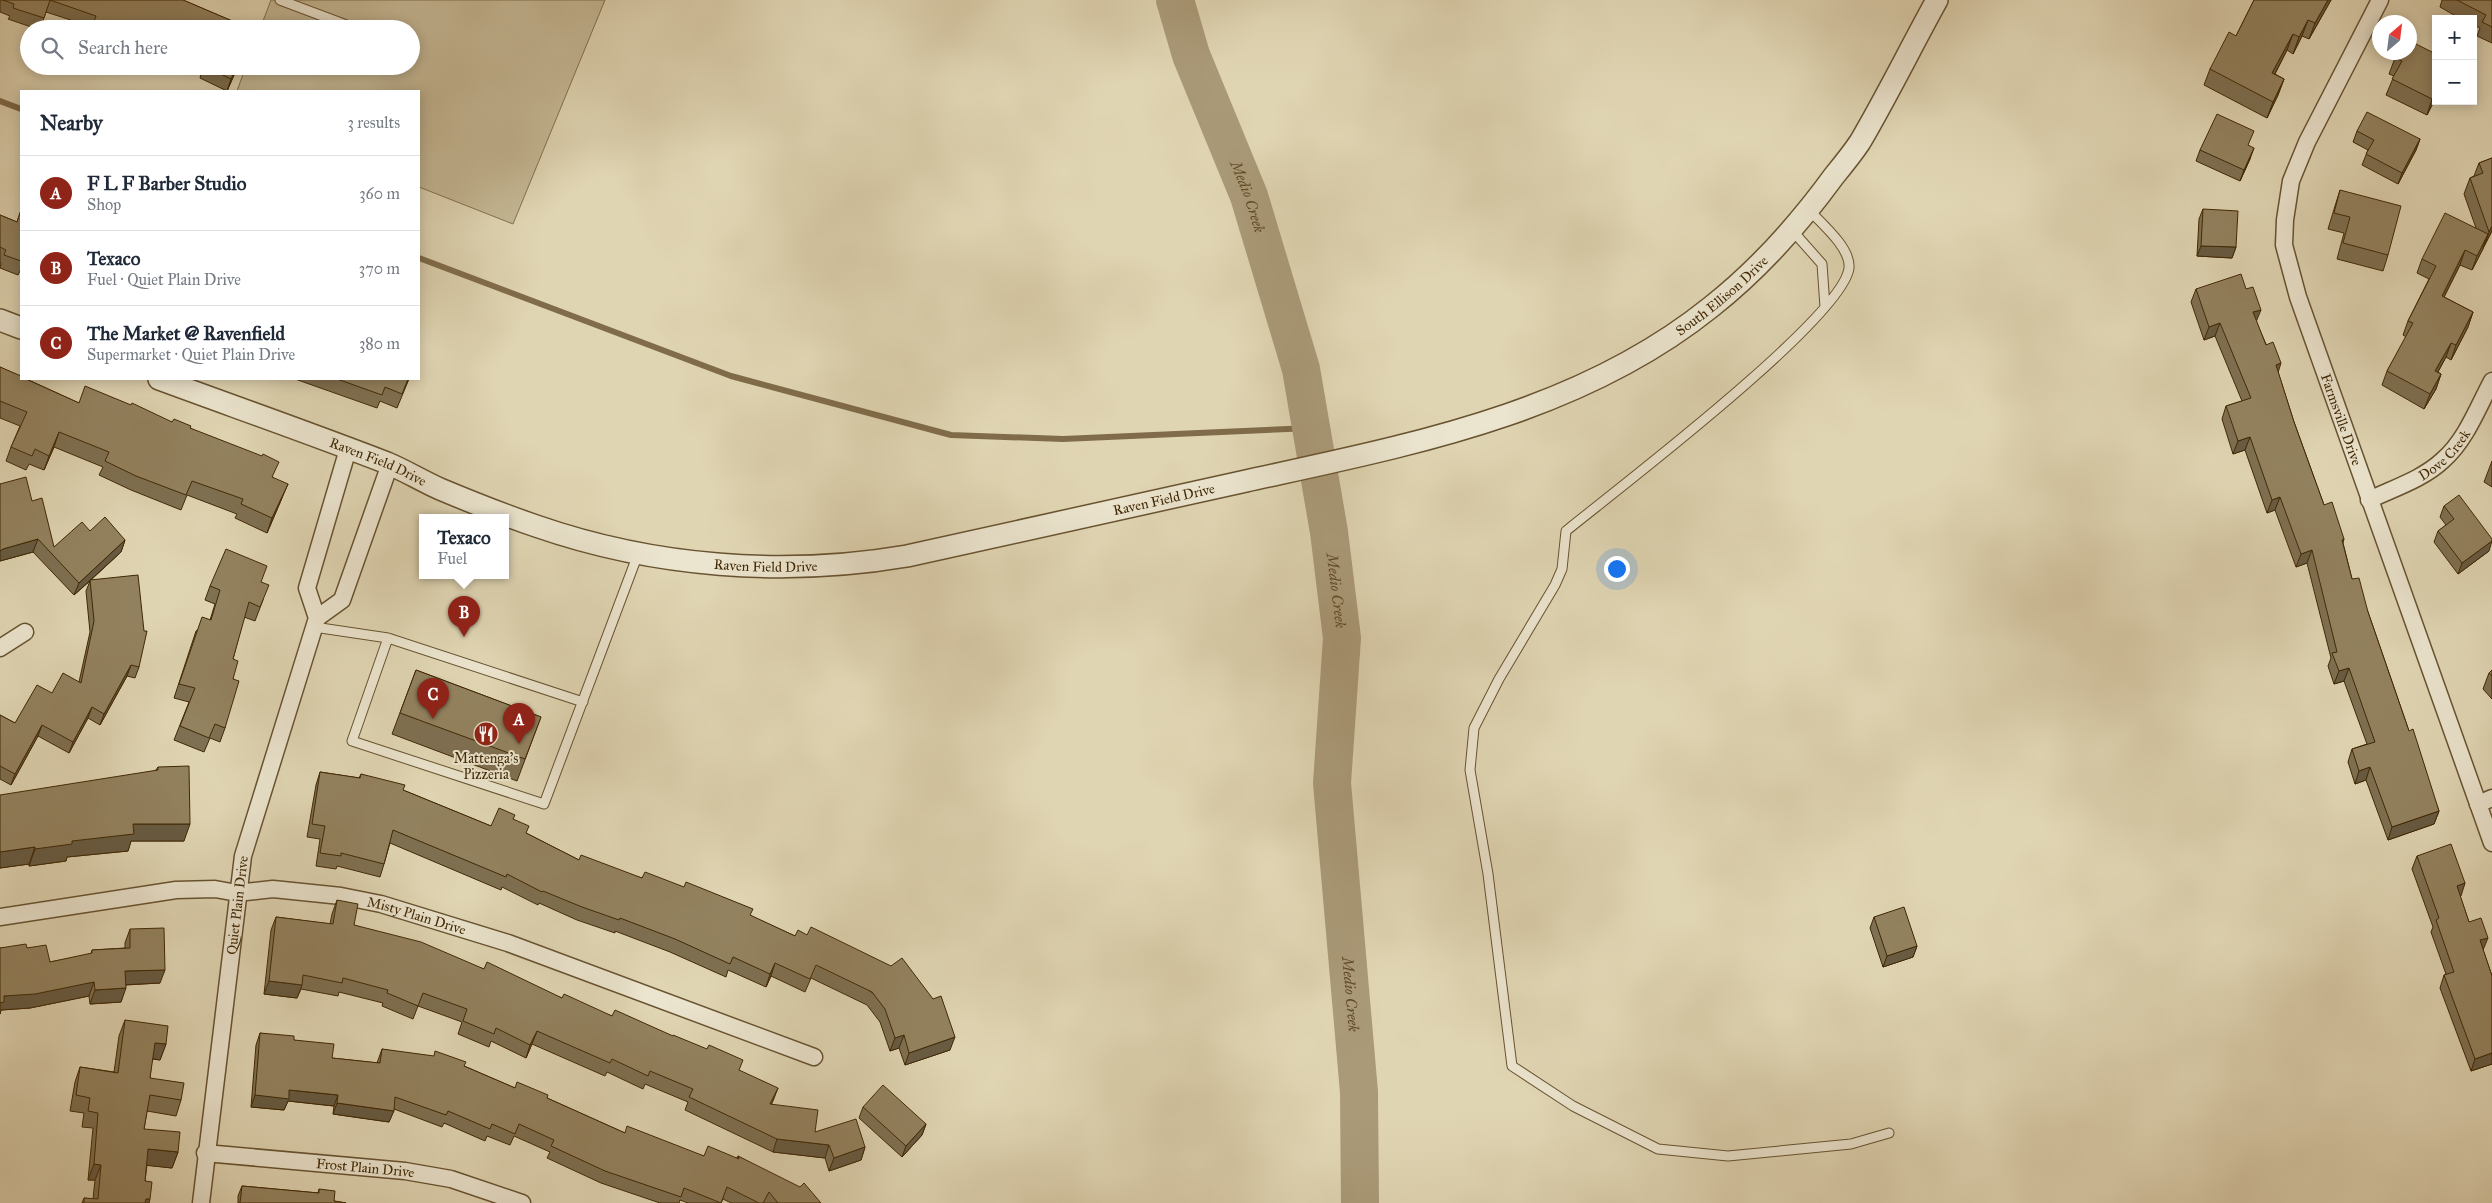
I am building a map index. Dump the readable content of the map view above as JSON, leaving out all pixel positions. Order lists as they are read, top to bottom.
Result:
{
  "streets": {
    "street": [
      "South Ellison Drive",
      "Farmsville Drive",
      "Dove Creek",
      "Raven Field Drive",
      "Quiet Plain Drive",
      "Misty Plain Drive",
      "Frost Plain Drive"
    ]
  },
  "crossings": [
    ["South Ellison Drive", "Raven Field Drive"],
    ["Farmsville Drive", "Dove Creek"],
    ["Quiet Plain Drive", "Misty Plain Drive"],
    ["Quiet Plain Drive", "Frost Plain Drive"]
  ],
  "water": ["Medio Creek"],
  "places": {
    "restaurant": ["Mattenga’s Pizzeria"]
  },
  "north": "top right",
  "page": {
    "map_buttons": ["+", "−"],
    "search": "Search here",
    "heading": ["Nearby", "3 results"],
    "list": [
      {
        "mark": "A",
        "name": "F L F Barber Studio",
        "note": "Shop",
        "value": "360 m"
      },
      {
        "mark": "B",
        "name": "Texaco",
        "note": "Fuel · Quiet Plain Drive",
        "value": "370 m"
      },
      {
        "mark": "C",
        "name": "The Market @ Ravenfield",
        "note": "Supermarket · Quiet Plain Drive",
        "value": "380 m"
      }
    ],
    "popup": ["Texaco", "Fuel"],
    "pins": ["B", "C", "A"]
  }
}
